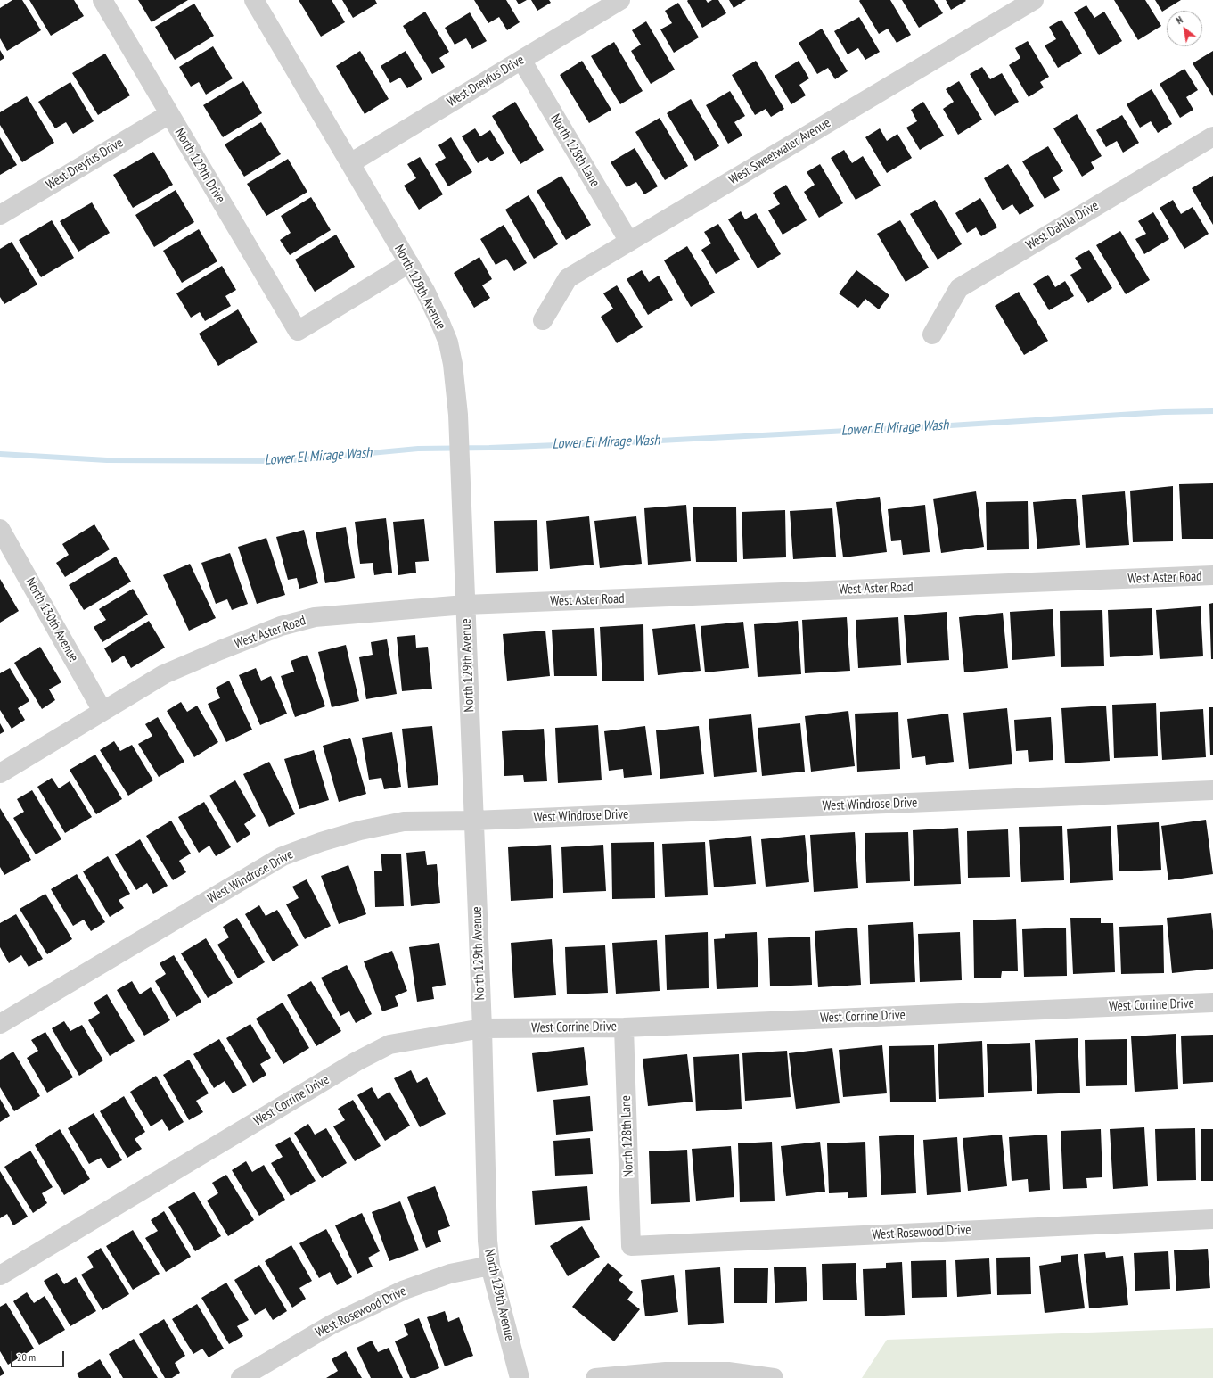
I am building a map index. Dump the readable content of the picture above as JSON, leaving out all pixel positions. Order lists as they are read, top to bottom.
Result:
{
  "streets": {
    "street": [
      "West Dreyfus Drive",
      "North 128th Lane",
      "West Sweetwater Avenue",
      "North 129th Drive",
      "West Dahlia Drive",
      "North 129th Avenue",
      "West Aster Road",
      "North 130th Avenue",
      "West Windrose Drive",
      "West Corrine Drive",
      "West Rosewood Drive"
    ]
  },
  "crossings": [
    ["West Dreyfus Drive", "North 128th Lane"],
    ["West Dreyfus Drive", "North 129th Drive"],
    ["West Dreyfus Drive", "North 129th Avenue"],
    ["North 128th Lane", "West Sweetwater Avenue"],
    ["North 128th Lane", "West Corrine Drive"],
    ["North 128th Lane", "West Rosewood Drive"],
    ["North 129th Drive", "North 129th Avenue"],
    ["North 129th Avenue", "West Aster Road"],
    ["North 129th Avenue", "West Windrose Drive"],
    ["North 129th Avenue", "West Corrine Drive"],
    ["North 129th Avenue", "West Rosewood Drive"],
    ["West Aster Road", "North 130th Avenue"]
  ],
  "water": ["Lower El Mirage Wash"],
  "scale_bar": "20 m",
  "north": "top left"
}
